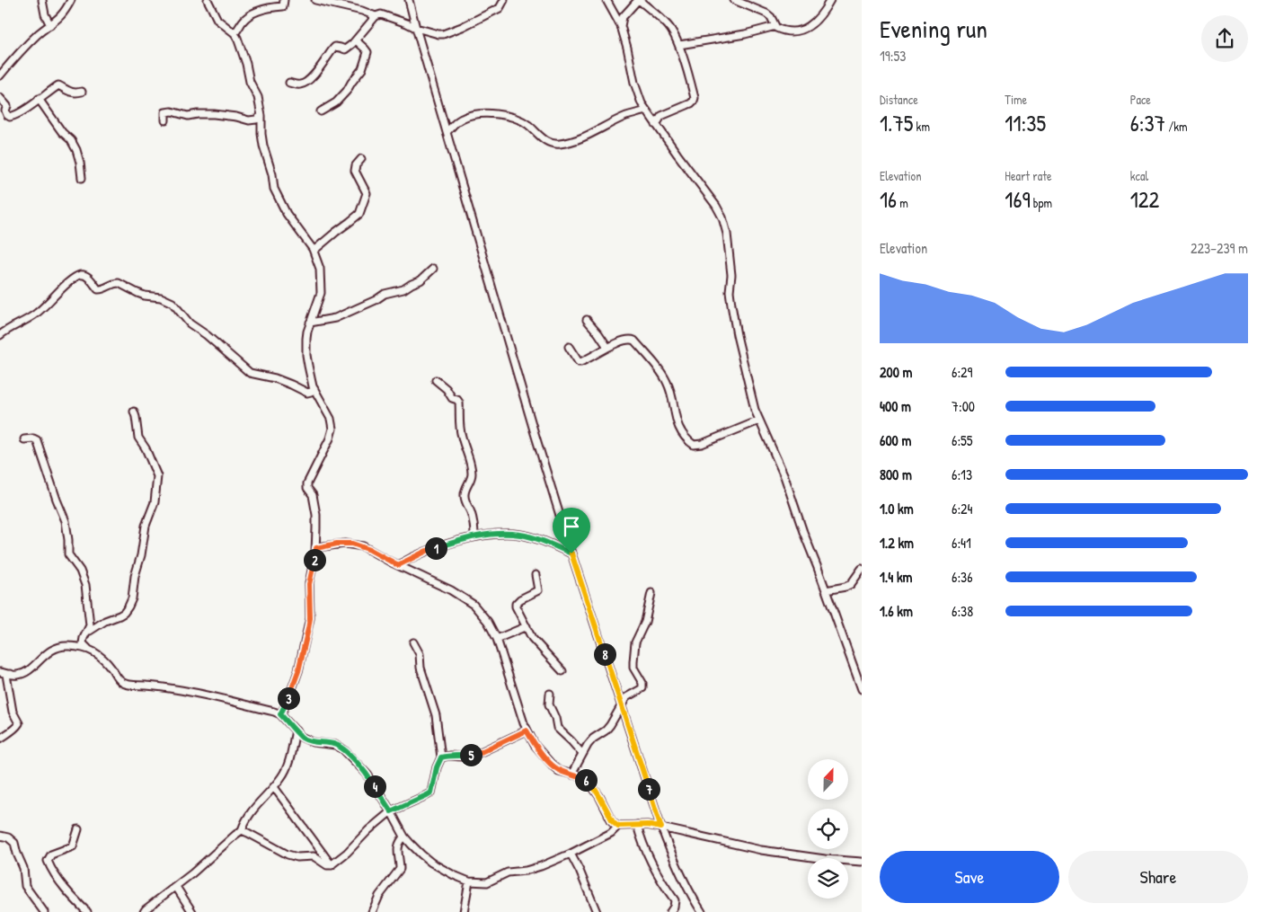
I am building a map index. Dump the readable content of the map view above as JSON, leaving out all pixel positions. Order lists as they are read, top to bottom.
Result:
{
  "north": "top",
  "page": {
    "heading": ["Evening run", "19:53"],
    "stats": [
      ["Distance", "1.75 km"],
      ["Time", "11:35"],
      ["Pace", "6:37 /km"],
      ["Elevation", "16 m"],
      ["Heart rate", "169 bpm"],
      ["kcal", "122"]
    ],
    "chart": ["Elevation", "223–239 m"],
    "list": [
      {
        "name": "200 m",
        "note": "6:29"
      },
      {
        "name": "400 m",
        "note": "7:00"
      },
      {
        "name": "600 m",
        "note": "6:55"
      },
      {
        "name": "800 m",
        "note": "6:13"
      },
      {
        "name": "1.0 km",
        "note": "6:24"
      },
      {
        "name": "1.2 km",
        "note": "6:41"
      },
      {
        "name": "1.4 km",
        "note": "6:36"
      },
      {
        "name": "1.6 km",
        "note": "6:38"
      }
    ],
    "pins": [
      "1",
      "2",
      "8",
      "3",
      "5",
      "6",
      "4",
      "7"
    ],
    "buttons": ["Save", "Share"]
  }
}
